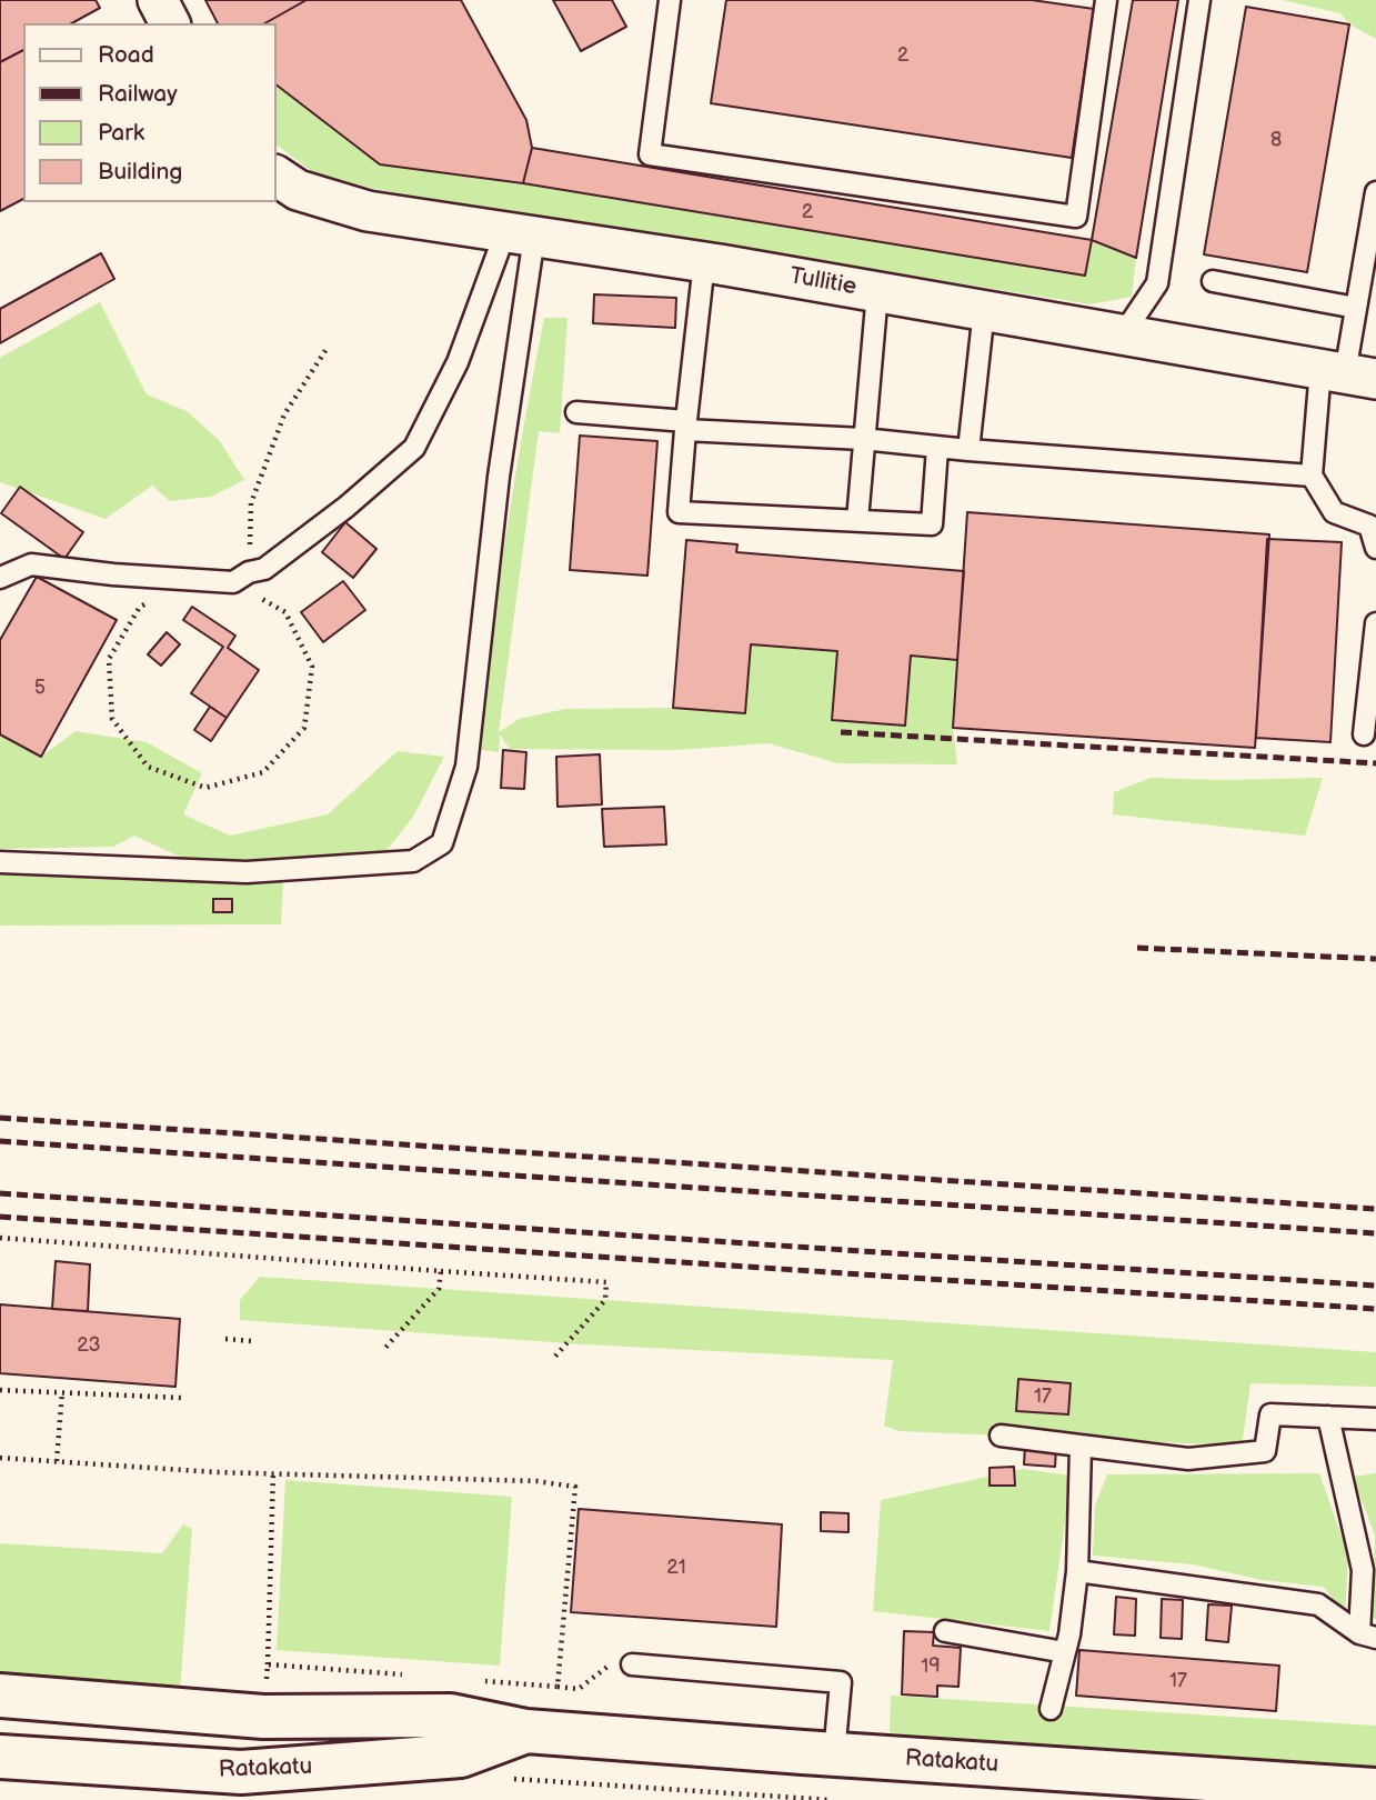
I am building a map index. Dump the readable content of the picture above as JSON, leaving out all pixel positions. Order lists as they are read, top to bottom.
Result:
{
  "streets": {
    "main road": ["Ratakatu"],
    "street": ["Tullitie"]
  },
  "house_numbers": [
    "2",
    "8",
    "2",
    "5",
    "23",
    "17",
    "21",
    "19",
    "17"
  ],
  "legend": [
    "Road",
    "Railway",
    "Park",
    "Building"
  ]
}
